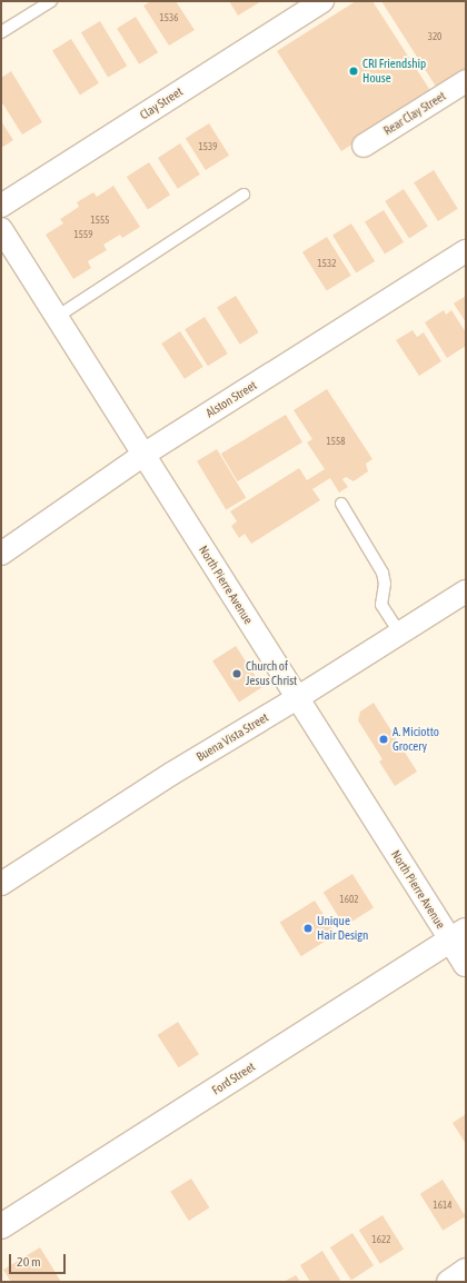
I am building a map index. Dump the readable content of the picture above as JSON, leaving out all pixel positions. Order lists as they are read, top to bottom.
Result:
{
  "streets": {
    "main road": ["Ford Street"],
    "street": [
      "Clay Street",
      "Rear Clay Street",
      "Alston Street",
      "North Pierre Avenue",
      "Buena Vista Street"
    ]
  },
  "crossings": [
    ["Alston Street", "North Pierre Avenue"],
    ["North Pierre Avenue", "Buena Vista Street"],
    ["North Pierre Avenue", "Ford Street"]
  ],
  "places": [
    "CRI Friendship House",
    "Church of Jesus Christ",
    "A. Miciotto Grocery",
    "Unique Hair Design"
  ],
  "house_numbers": [
    "1536",
    "320",
    "1539",
    "1555",
    "1559",
    "1532",
    "1558",
    "1602",
    "1614",
    "1622"
  ],
  "scale_bar": "20 m"
}
